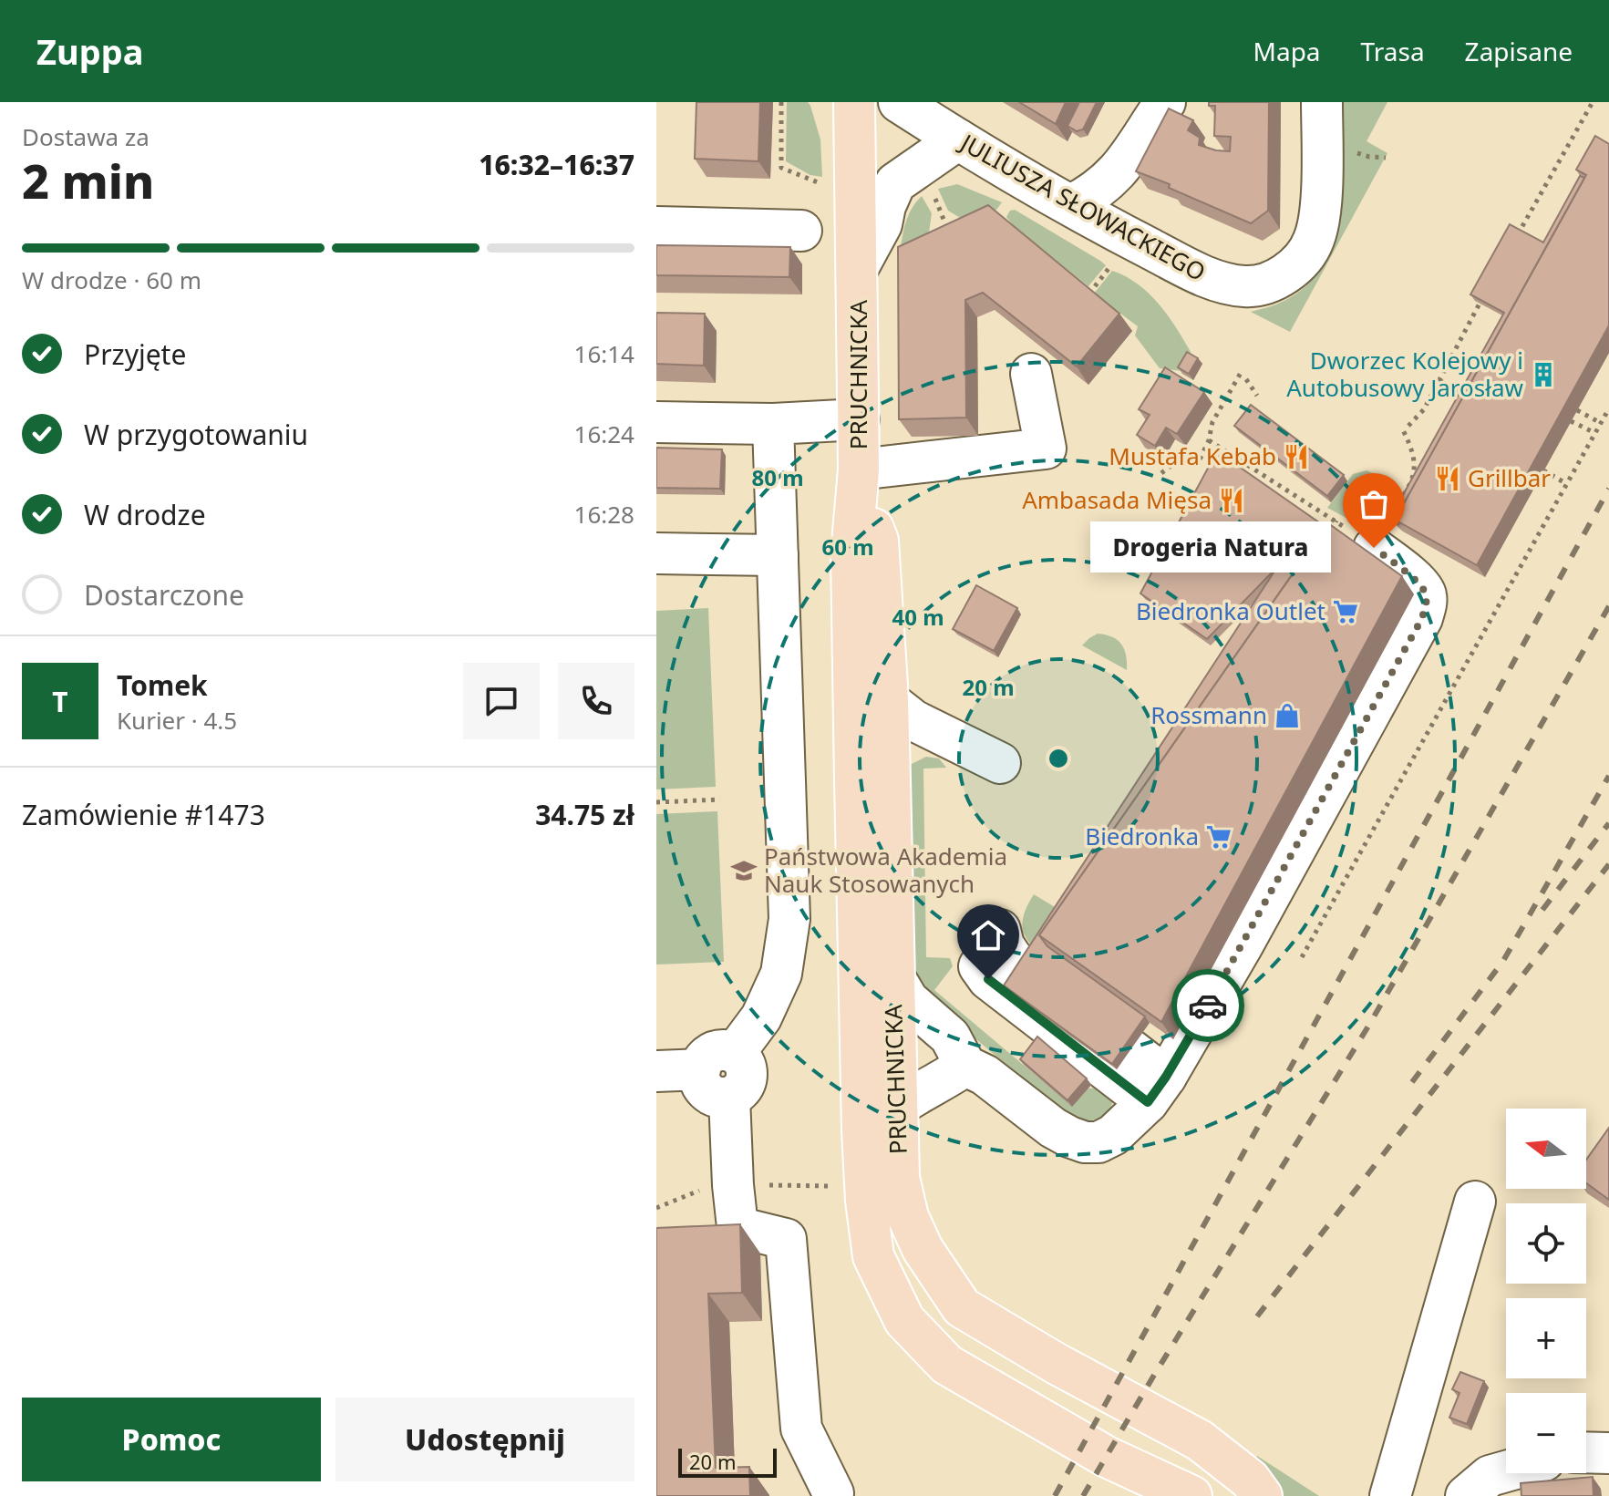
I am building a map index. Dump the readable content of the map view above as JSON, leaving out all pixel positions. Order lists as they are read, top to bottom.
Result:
{
  "streets": {
    "main road": ["PRUCHNICKA"],
    "street": ["JULIUSZA SŁOWACKIEGO"]
  },
  "crossings": [
    ["JULIUSZA SŁOWACKIEGO", "PRUCHNICKA"]
  ],
  "places": {
    "building": ["Dworzec Kolejowy i Autobusowy Jarosław"],
    "restaurant": ["Mustafa Kebab", "Grillbar", "Ambasada Mięsa"],
    "other": ["Drogeria Natura"],
    "supermarket": ["Biedronka Outlet", "Biedronka"],
    "shop": ["Rossmann"],
    "school or university": ["Państwowa Akademia Nauk Stosowanych"]
  },
  "scale_bar": "20 m",
  "north": "left",
  "page": {
    "header": "Zuppa",
    "nav": ["Mapa", "Trasa", "Zapisane"],
    "heading": ["2 min", "Dostawa za", "16:32–16:37"],
    "panel": [
      "Tomek",
      "Kurier · 4.5",
      "Zamówienie #1473",
      "34.75 zł"
    ],
    "bar": "W drodze · 60 m",
    "list": [
      ["Przyjęte", "16:14"],
      ["W przygotowaniu", "16:24"],
      ["W drodze", "16:28"],
      "Dostarczone"
    ],
    "bubble": "Drogeria Natura",
    "round": "T",
    "map_buttons": ["+", "−"],
    "buttons": ["Pomoc", "Udostępnij"],
    "scale": "20 m"
  },
  "rings": [
    "80 m",
    "60 m",
    "40 m",
    "20 m"
  ]
}
